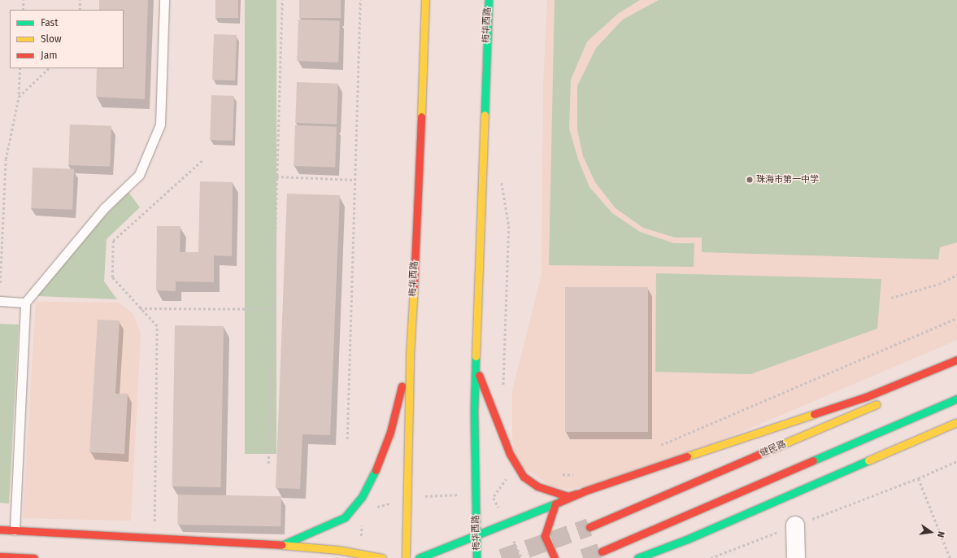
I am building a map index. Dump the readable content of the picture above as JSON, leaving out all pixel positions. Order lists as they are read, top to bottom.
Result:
{
  "streets": {
    "main road": ["梅华西路", "健民路"]
  },
  "places": ["珠海市第一中学"],
  "legend": ["Fast", "Slow", "Jam"],
  "north": "right"
}
